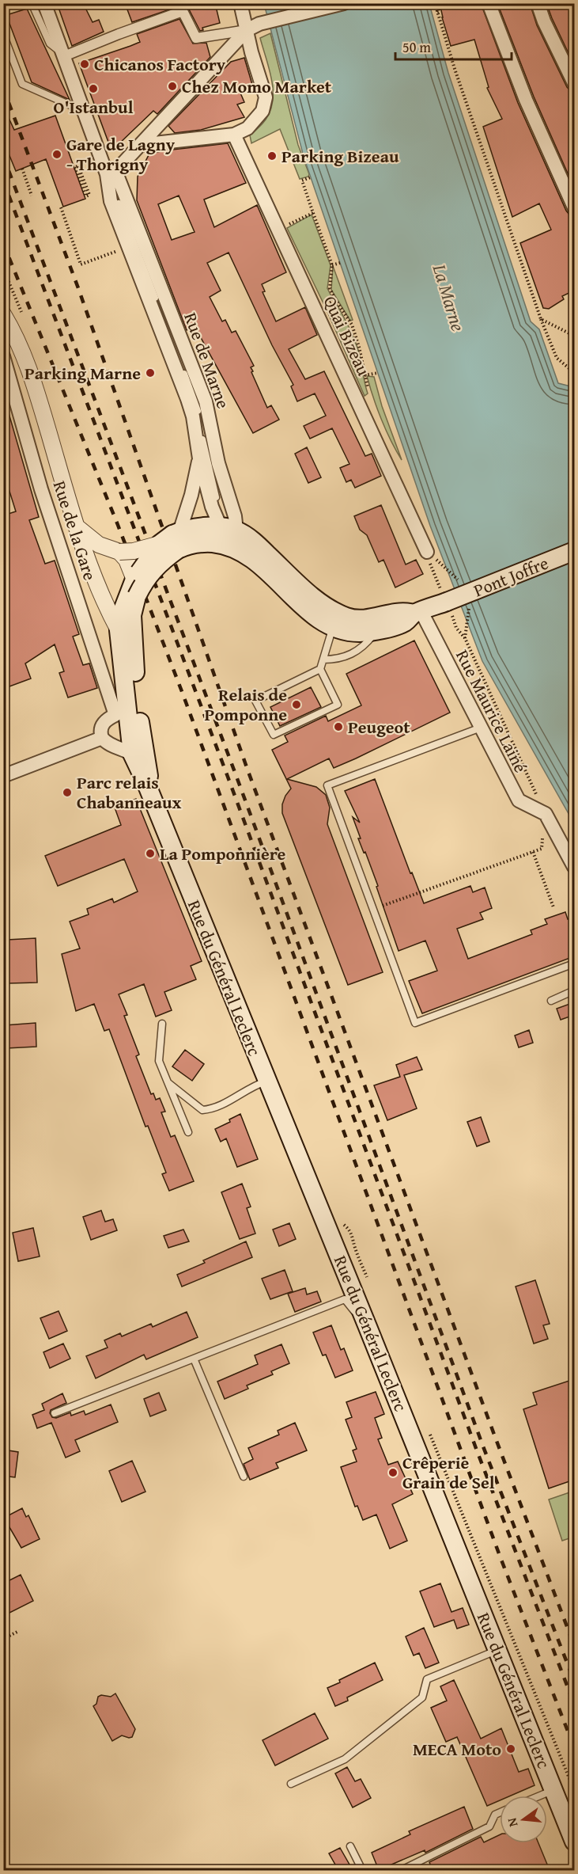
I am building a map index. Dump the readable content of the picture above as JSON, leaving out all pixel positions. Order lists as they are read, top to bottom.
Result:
{
  "streets": {
    "main road": ["Pont Joffre", "Rue du Général Leclerc"],
    "street": [
      "Quai Bizeau",
      "Rue de Marne",
      "Rue de la Gare",
      "Rue Maurice Lainé"
    ]
  },
  "crossings": [
    ["Rue de Marne", "Rue de la Gare"],
    ["Pont Joffre", "Rue Maurice Lainé"]
  ],
  "water": ["La Marne"],
  "places": [
    "Chicanos Factory",
    "Chez Momo Market",
    "O'Istanbul",
    "Gare de Lagny - Thorigny",
    "Parking Bizeau",
    "Parking Marne",
    "Relais de Pomponne",
    "Peugeot",
    "Parc relais Chabanneaux",
    "La Pomponnière",
    "Crêperie Grain de Sel",
    "MECA Moto"
  ],
  "scale_bar": "50 m",
  "north": "left"
}
